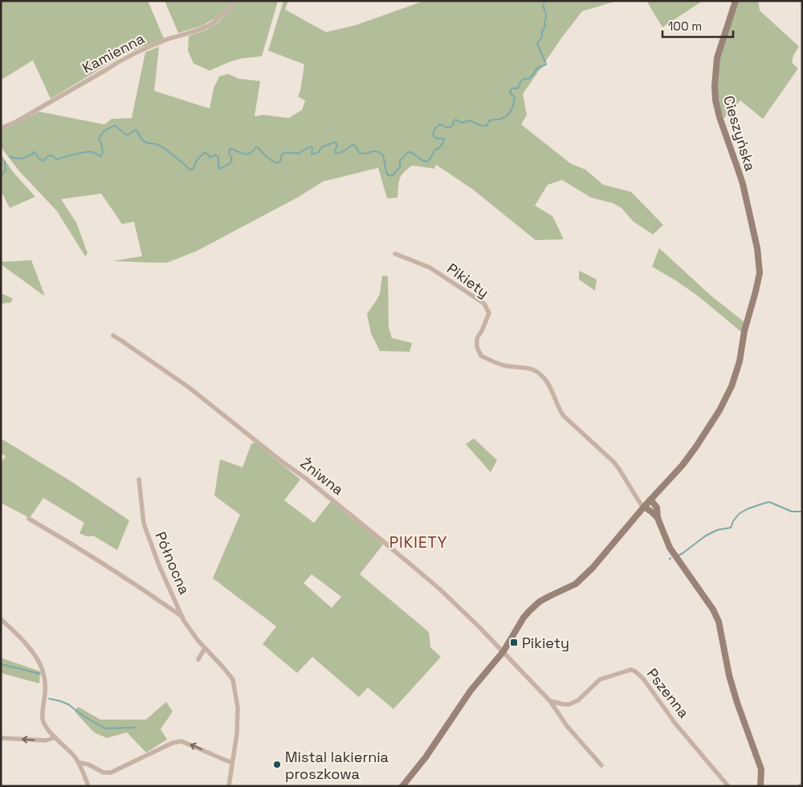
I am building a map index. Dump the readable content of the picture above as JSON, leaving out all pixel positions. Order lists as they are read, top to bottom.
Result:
{
  "streets": {
    "street": [
      "Kamienna",
      "Cieszyńska",
      "Pikiety",
      "Żniwna",
      "Północna",
      "Pszenna"
    ]
  },
  "districts": ["PIKIETY"],
  "places": {
    "transit": ["Pikiety"],
    "other": ["Mistal lakiernia proszkowa"]
  },
  "scale_bar": "100 m"
}
